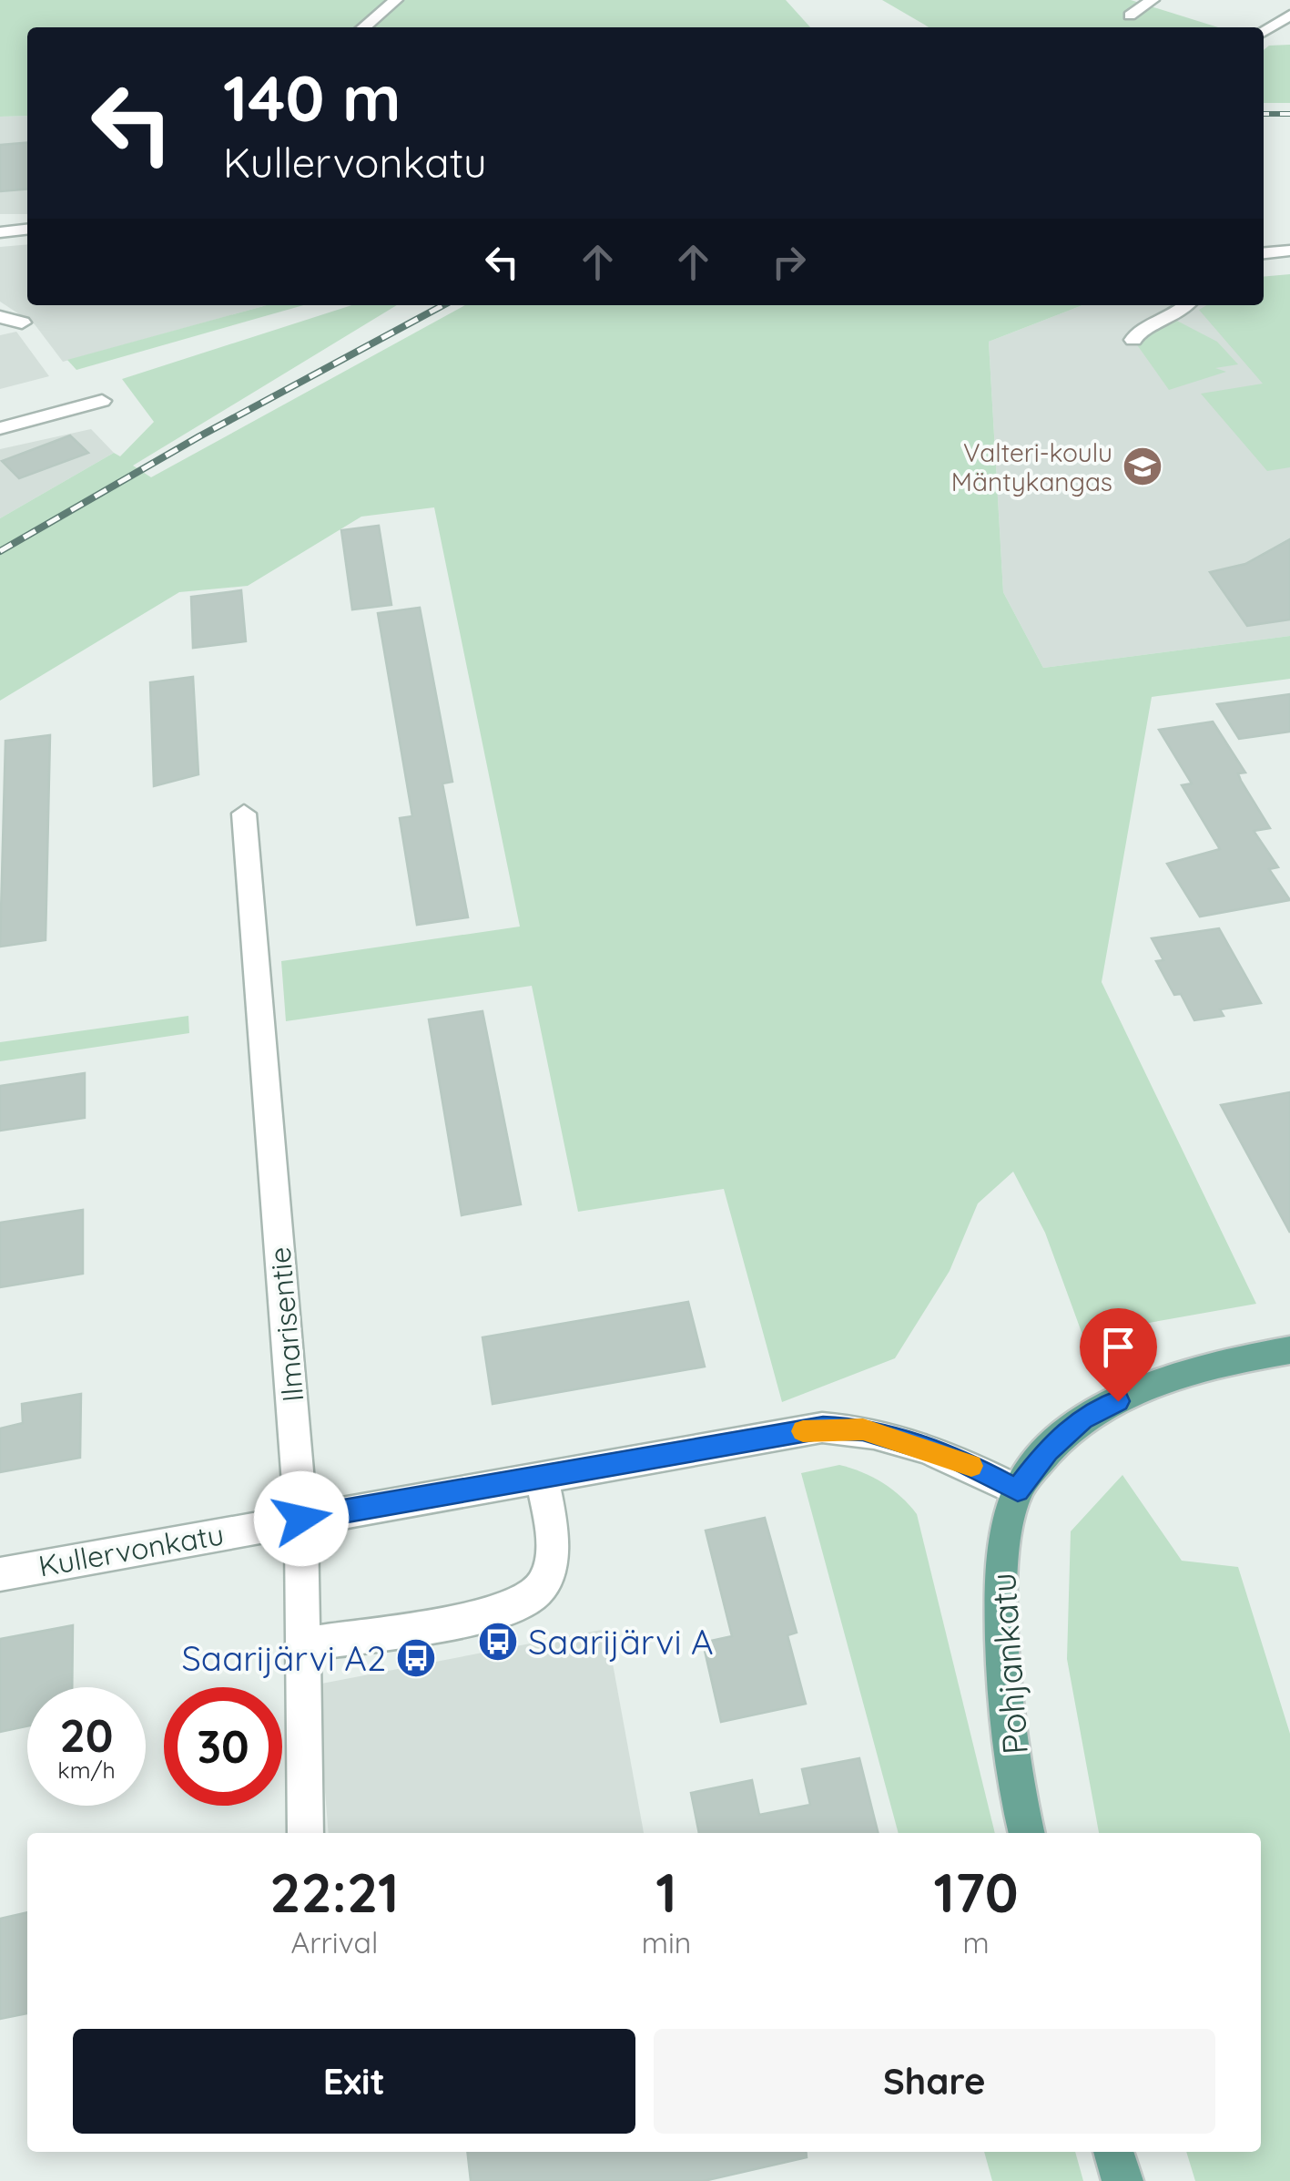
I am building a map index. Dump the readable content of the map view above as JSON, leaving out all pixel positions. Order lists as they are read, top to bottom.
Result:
{
  "streets": {
    "main road": ["Pohjankatu"],
    "street": ["Ilmarisentie", "Kullervonkatu"]
  },
  "crossings": [
    ["Ilmarisentie", "Kullervonkatu"],
    ["Kullervonkatu", "Pohjankatu"]
  ],
  "places": {
    "school or university": ["Valteri-koulu Mäntykangas"],
    "bus stop": ["Saarijärvi A", "Saarijärvi A2"]
  },
  "page": {
    "turn": ["140 m", "Kullervonkatu"],
    "speed": "20 km/h",
    "limit": "30",
    "eta": [
      "22:21",
      "Arrival",
      "1",
      "min",
      "170",
      "m"
    ],
    "buttons": ["Exit", "Share"]
  }
}
